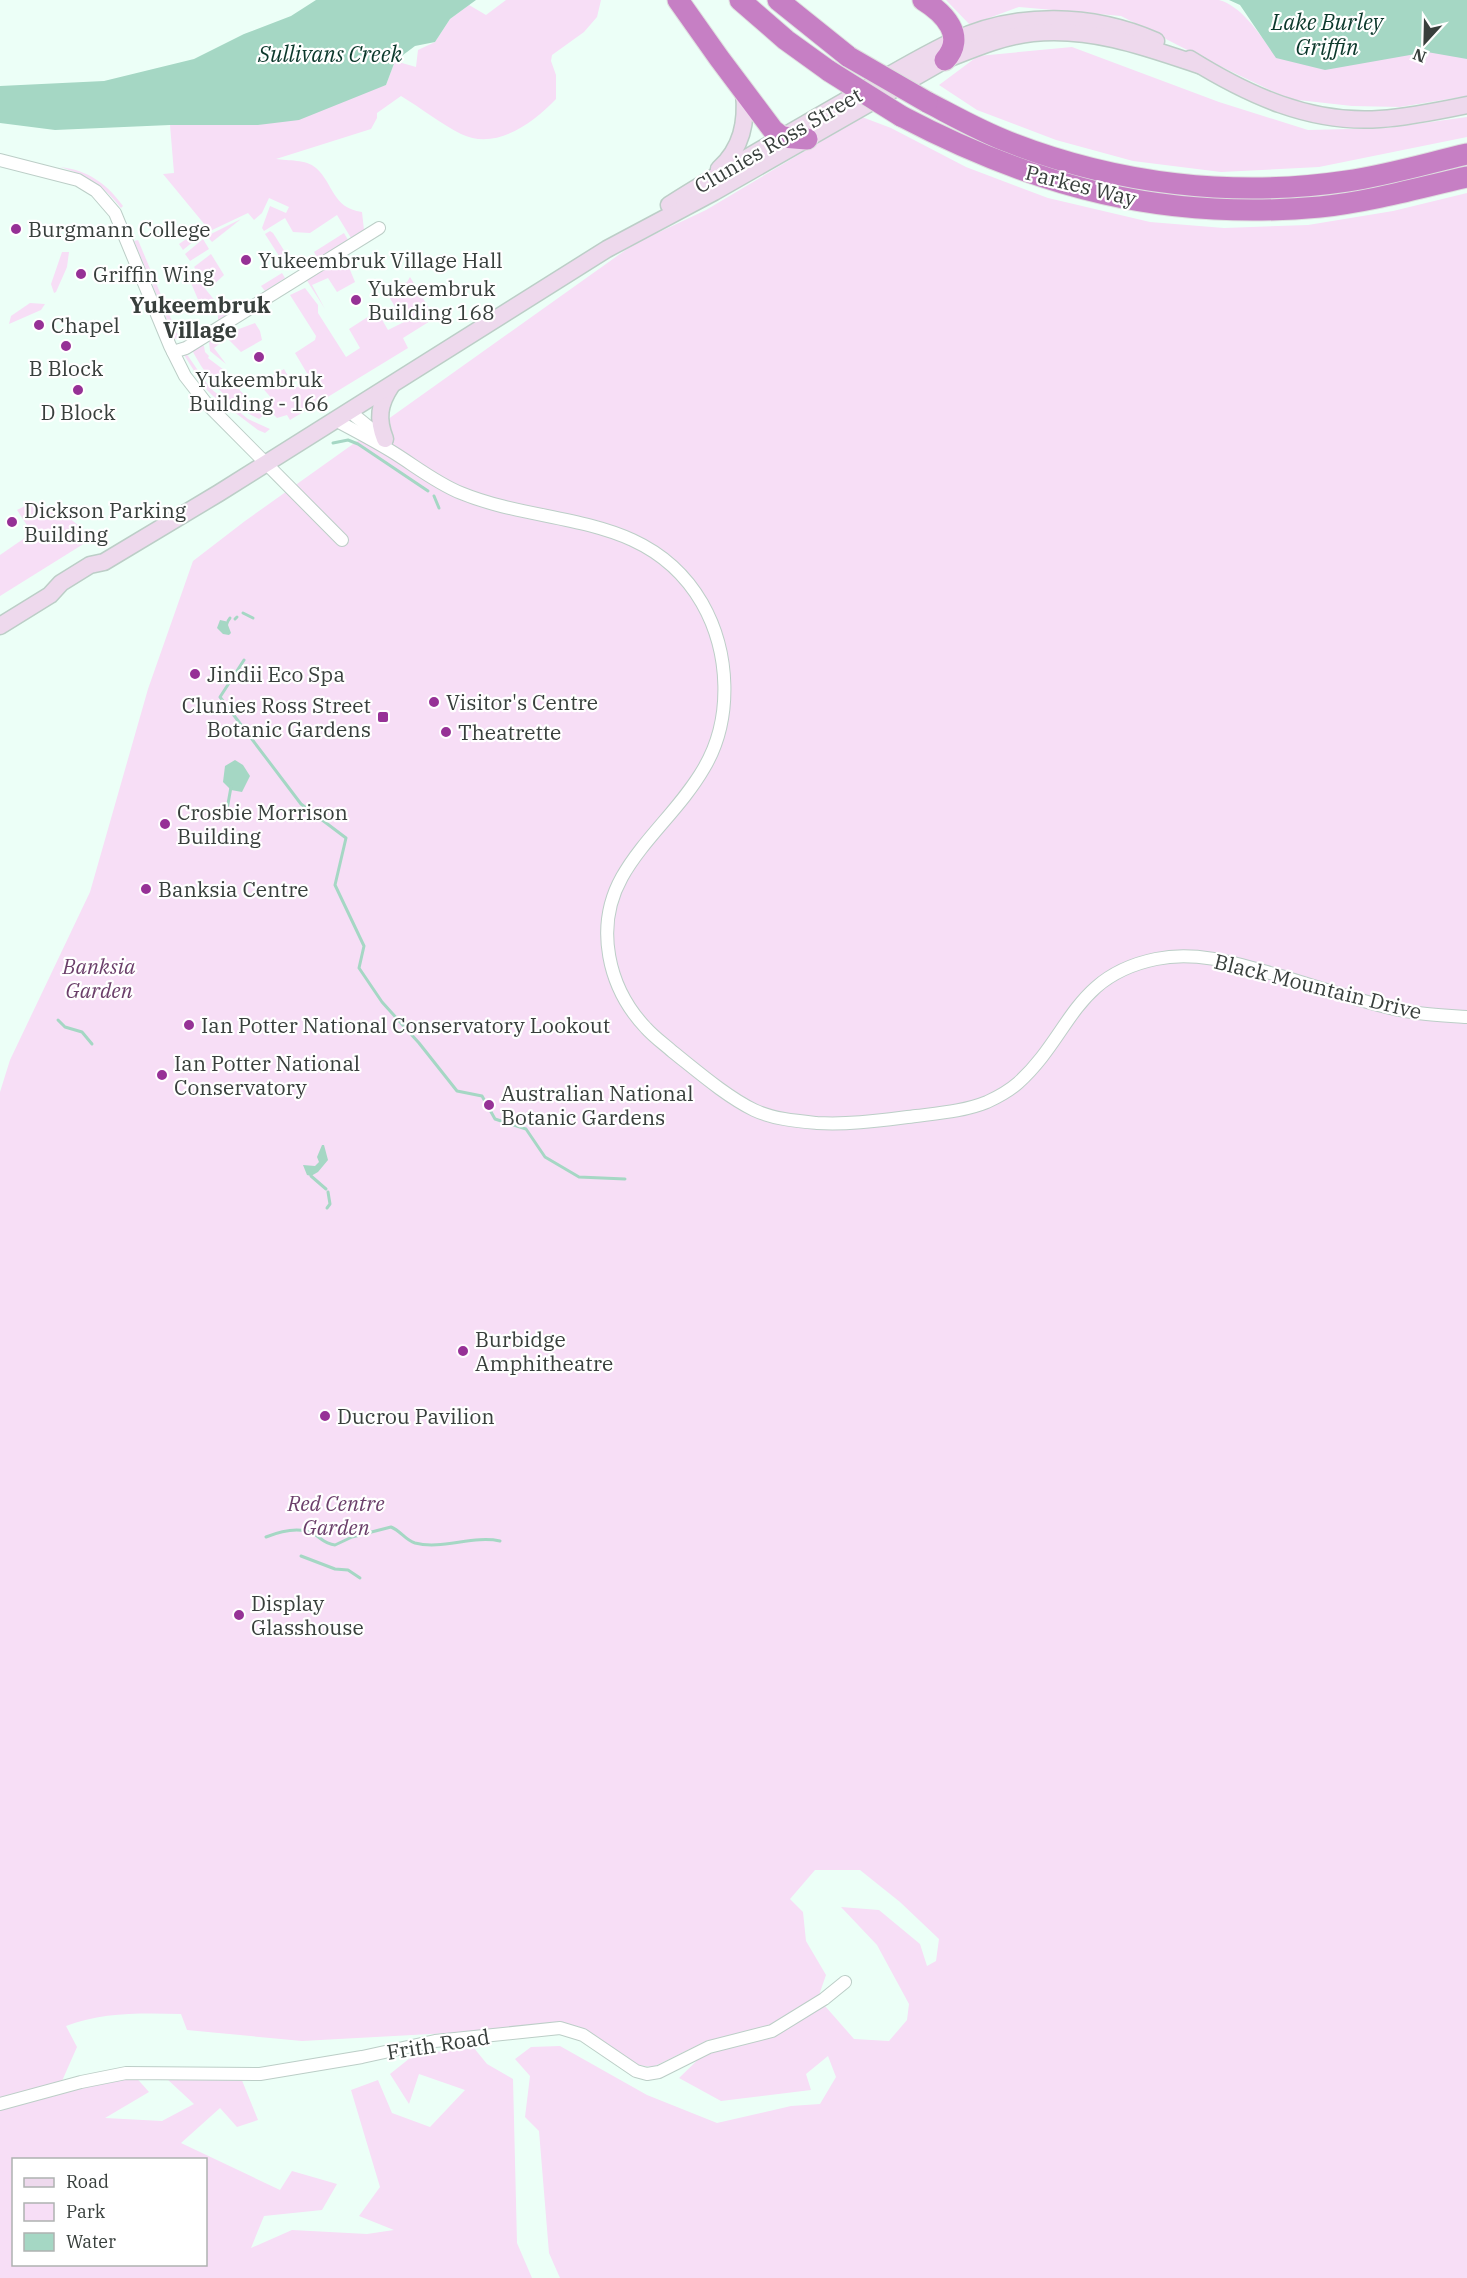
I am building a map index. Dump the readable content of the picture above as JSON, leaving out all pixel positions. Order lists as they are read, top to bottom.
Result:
{
  "streets": {
    "highway": ["Parkes Way"],
    "street": ["Clunies Ross Street", "Black Mountain Drive", "Frith Road"]
  },
  "crossings": [
    ["Clunies Ross Street", "Black Mountain Drive"]
  ],
  "districts": ["Yukeembruk Village"],
  "water": ["Lake Burley Griffin", "Sullivans Creek"],
  "parks": ["Banksia Garden", "Red Centre Garden"],
  "places": {
    "other": [
      "Burgmann College",
      "Yukeembruk Village Hall",
      "Griffin Wing",
      "Yukeembruk Building 168",
      "Chapel",
      "B Block",
      "Yukeembruk Building - 166",
      "D Block",
      "Dickson Parking Building",
      "Jindii Eco Spa",
      "Visitor's Centre",
      "Theatrette",
      "Crosbie Morrison Building",
      "Banksia Centre",
      "Ian Potter National Conservatory Lookout",
      "Ian Potter National Conservatory",
      "Australian National Botanic Gardens",
      "Burbidge Amphitheatre",
      "Ducrou Pavilion",
      "Display Glasshouse"
    ],
    "transit": ["Clunies Ross Street Botanic Gardens"]
  },
  "legend": ["Road", "Park", "Water"],
  "north": "bottom"
}
